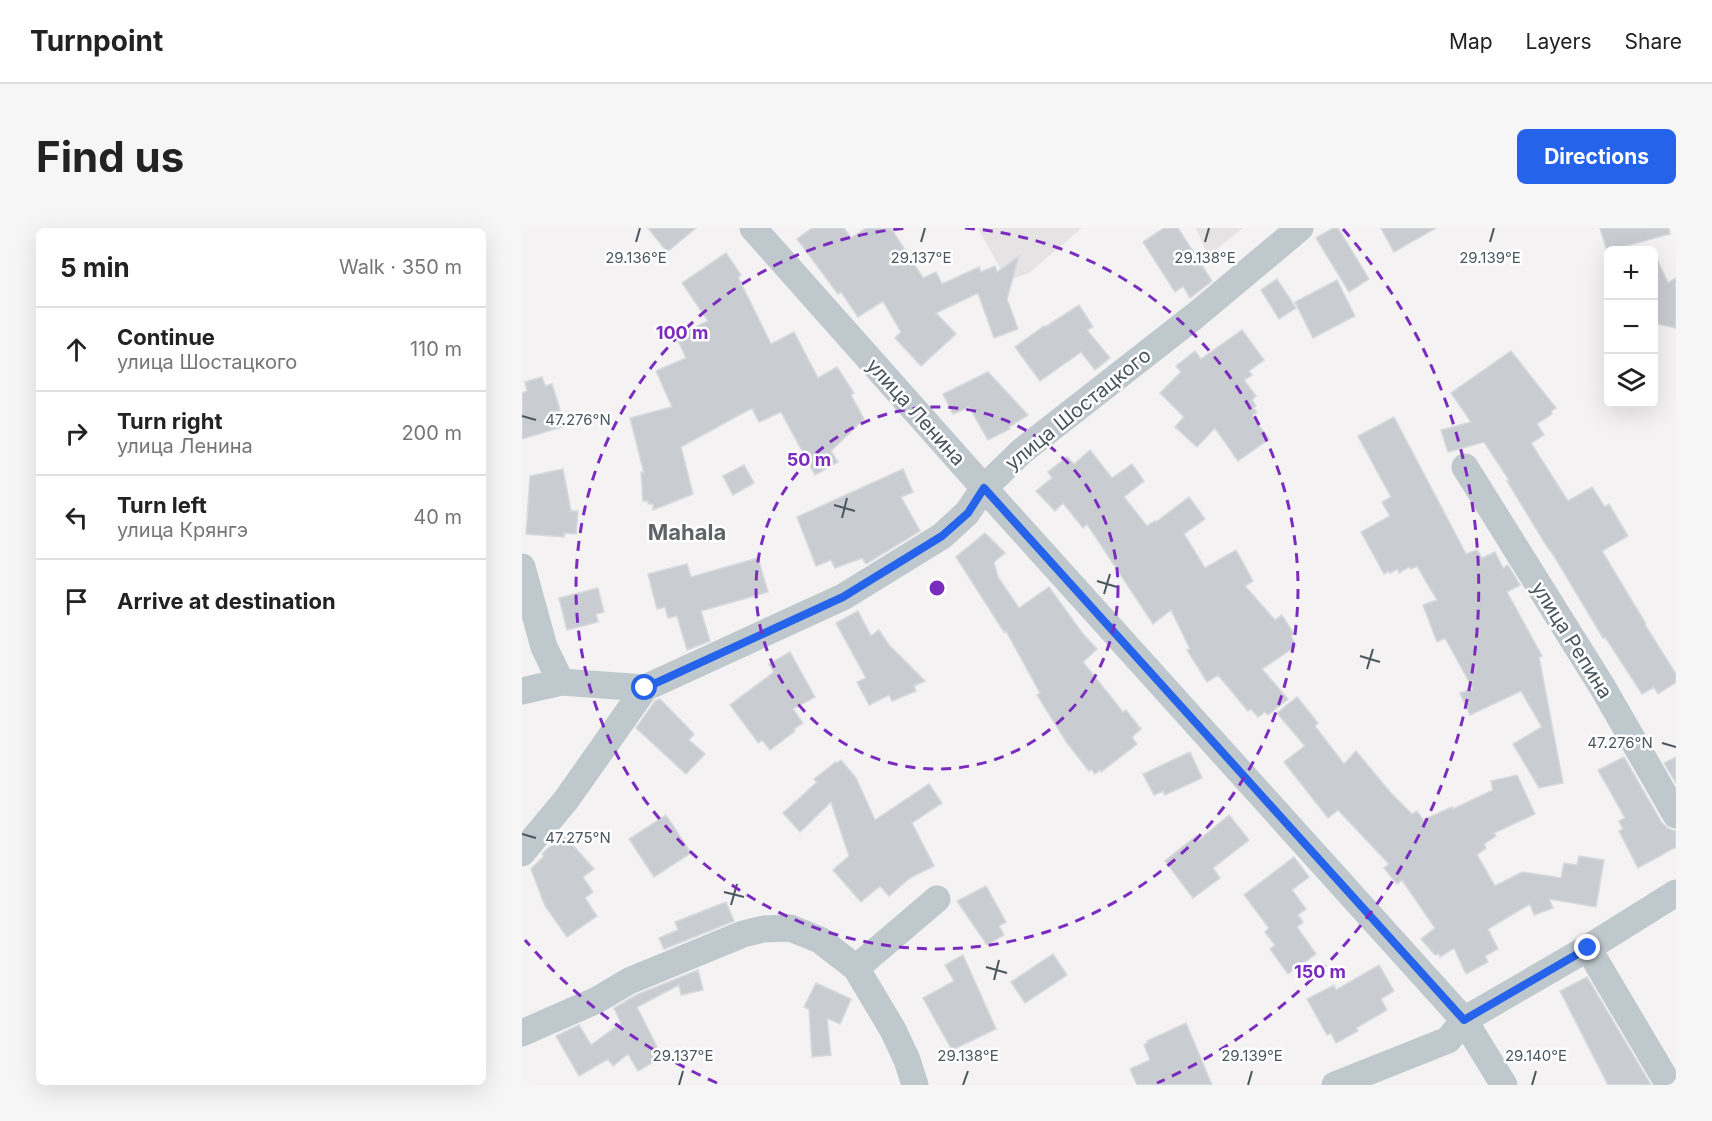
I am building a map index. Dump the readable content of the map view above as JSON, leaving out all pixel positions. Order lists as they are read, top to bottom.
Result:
{
  "streets": {
    "street": ["улица Шостацкого", "улица Ленина", "улица Репина"]
  },
  "crossings": [
    ["улица Шостацкого", "улица Ленина"]
  ],
  "districts": ["Mahala"],
  "page": {
    "header": "Turnpoint",
    "nav": ["Map", "Layers", "Share"],
    "buttons": "Directions",
    "title": "Find us",
    "heading": ["5 min", "Walk · 350 m"],
    "map_buttons": ["+", "−"],
    "list": [
      ["Continue", "улица Шостацкого", "110 m"],
      ["Turn right", "улица Ленина", "200 m"],
      ["Turn left", "улица Крянгэ", "40 m"],
      "Arrive at destination"
    ]
  },
  "coordinates": [
    "29.136°E",
    "29.137°E",
    "29.138°E",
    "29.139°E",
    "47.276°N",
    "47.275°N",
    "29.140°E"
  ],
  "rings": ["100 m", "50 m", "150 m"]
}
